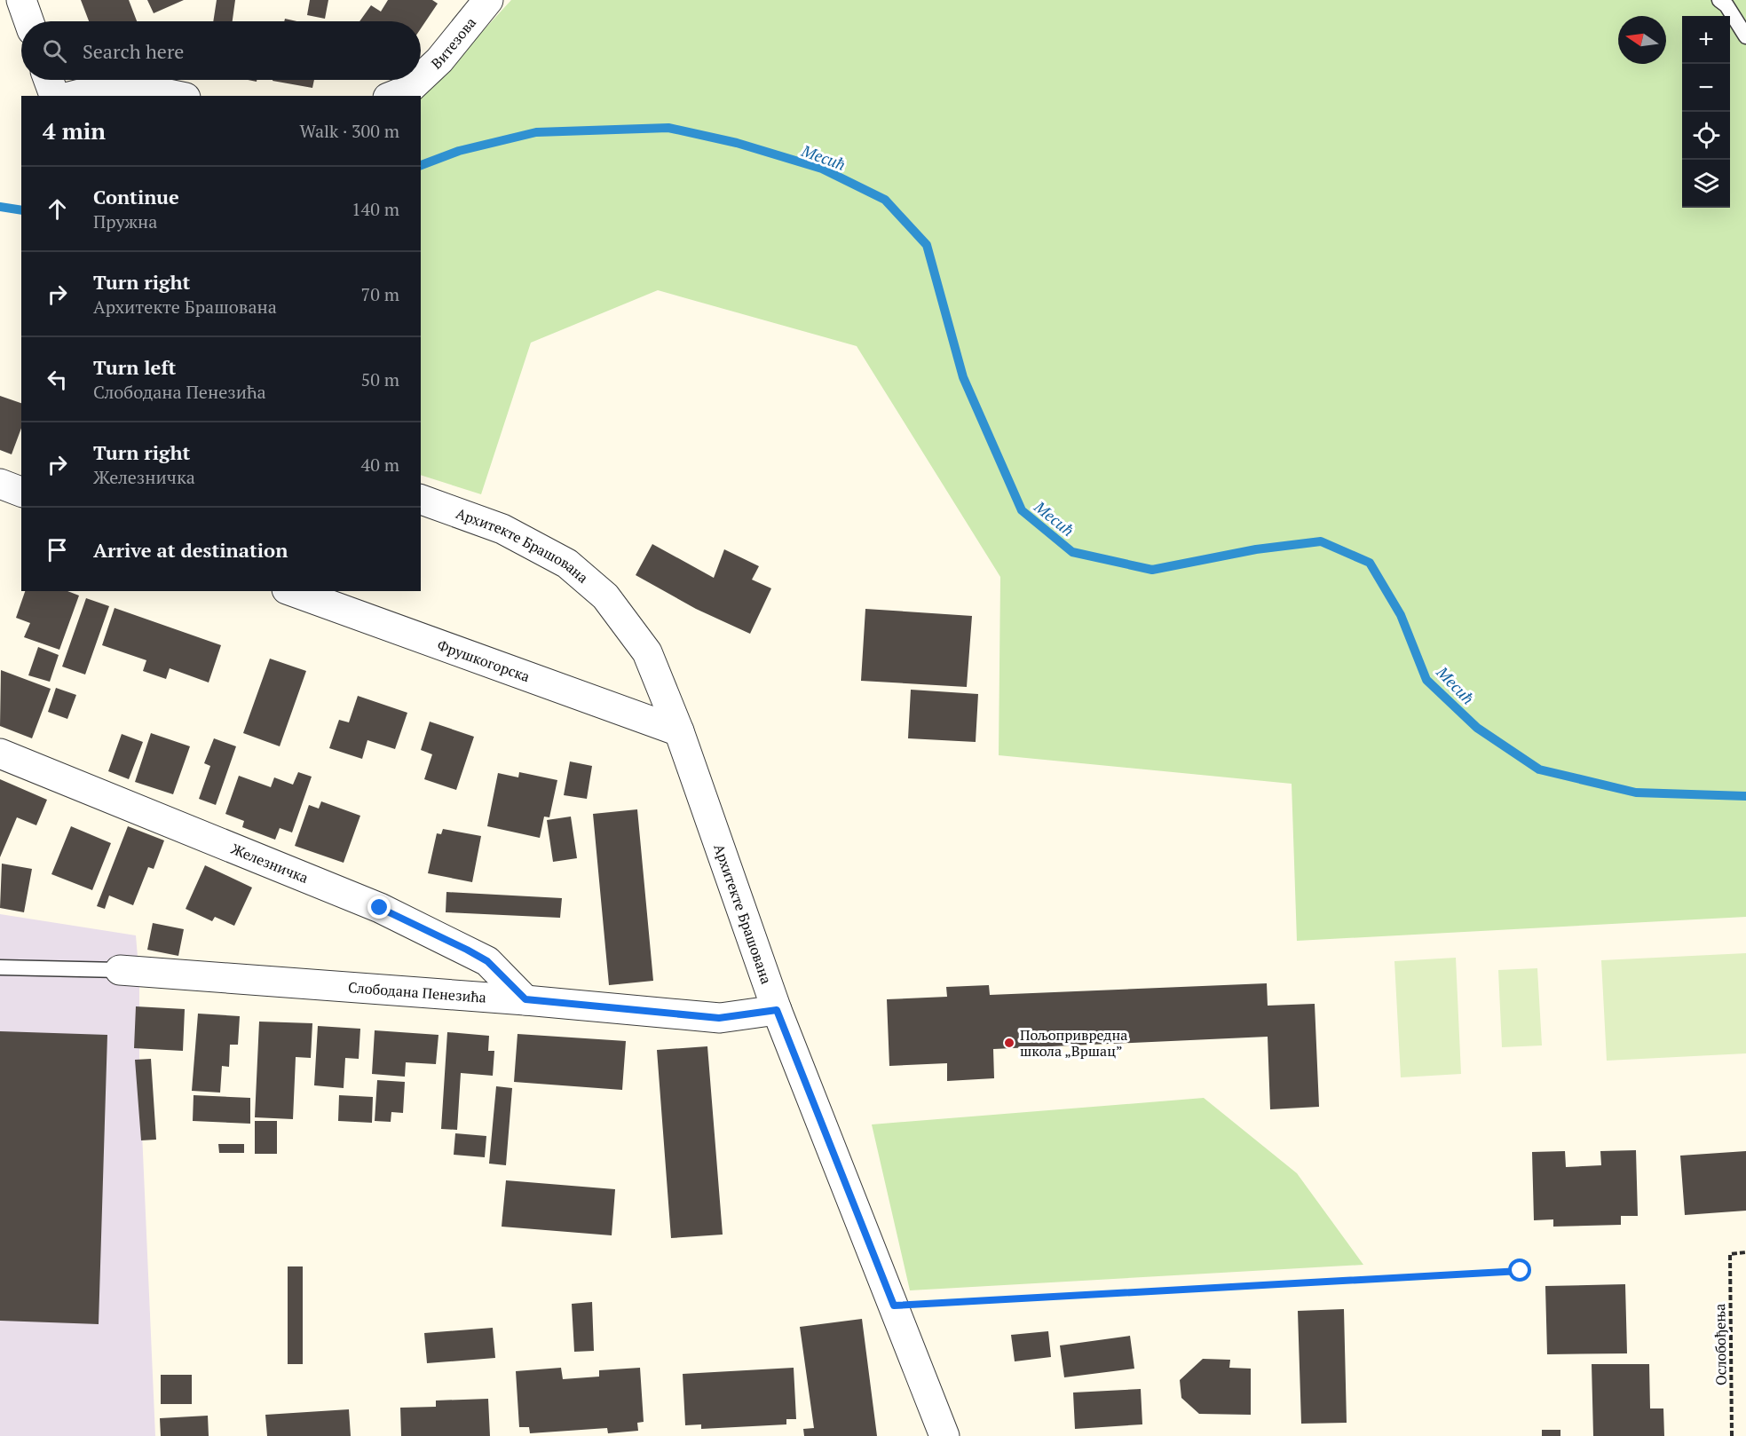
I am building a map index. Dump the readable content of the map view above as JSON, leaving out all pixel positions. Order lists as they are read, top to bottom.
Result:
{
  "streets": {
    "street": [
      "Витезова",
      "Архитекте Брашована",
      "Фрушкогорска",
      "Железничка",
      "Слободана Пенезића"
    ],
    "path": ["Ослобођења"]
  },
  "crossings": [
    ["Архитекте Брашована", "Фрушкогорска"],
    ["Архитекте Брашована", "Слободана Пенезића"],
    ["Железничка", "Слободана Пенезића"]
  ],
  "water": ["Месић"],
  "places": ["Пољопривредна школа „Вршац”"],
  "north": "left",
  "page": {
    "map_buttons": ["+", "−"],
    "search": "Search here",
    "heading": ["4 min", "Walk · 300 m"],
    "list": [
      ["Continue", "Пружна", "140 m"],
      ["Turn right", "Архитекте Брашована", "70 m"],
      ["Turn left", "Слободана Пенезића", "50 m"],
      ["Turn right", "Железничка", "40 m"],
      "Arrive at destination"
    ]
  }
}
